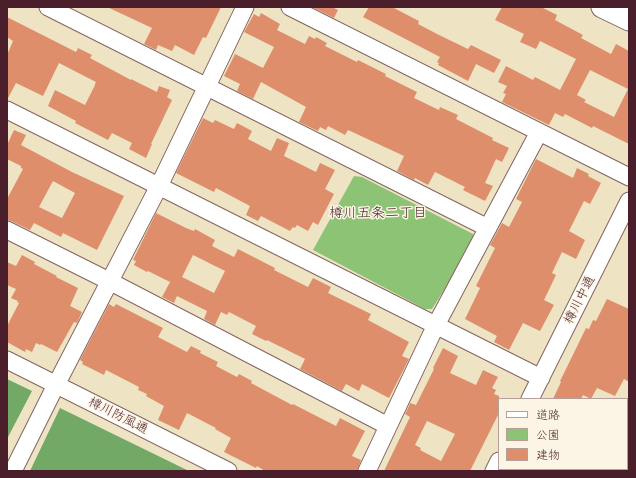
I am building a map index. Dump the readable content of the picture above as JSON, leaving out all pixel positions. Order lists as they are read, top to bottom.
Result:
{
  "streets": {
    "street": ["樽川中通", "樽川防風通"]
  },
  "districts": ["樽川五条二丁目"],
  "legend": ["道路", "公園", "建物"]
}
